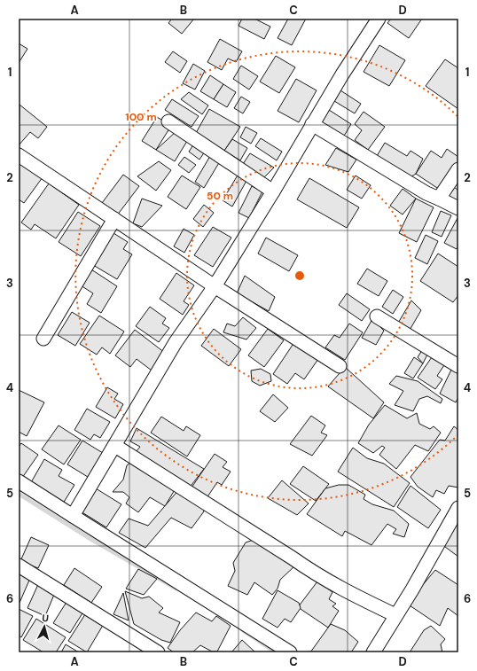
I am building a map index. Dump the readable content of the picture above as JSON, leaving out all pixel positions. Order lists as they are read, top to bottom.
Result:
{
  "north": "top",
  "grid": {
    "columns": [
      "A",
      "B",
      "C",
      "D"
    ],
    "rows": [
      "1",
      "2",
      "3",
      "4",
      "5",
      "6"
    ]
  },
  "rings": ["100 m", "50 m"]
}
